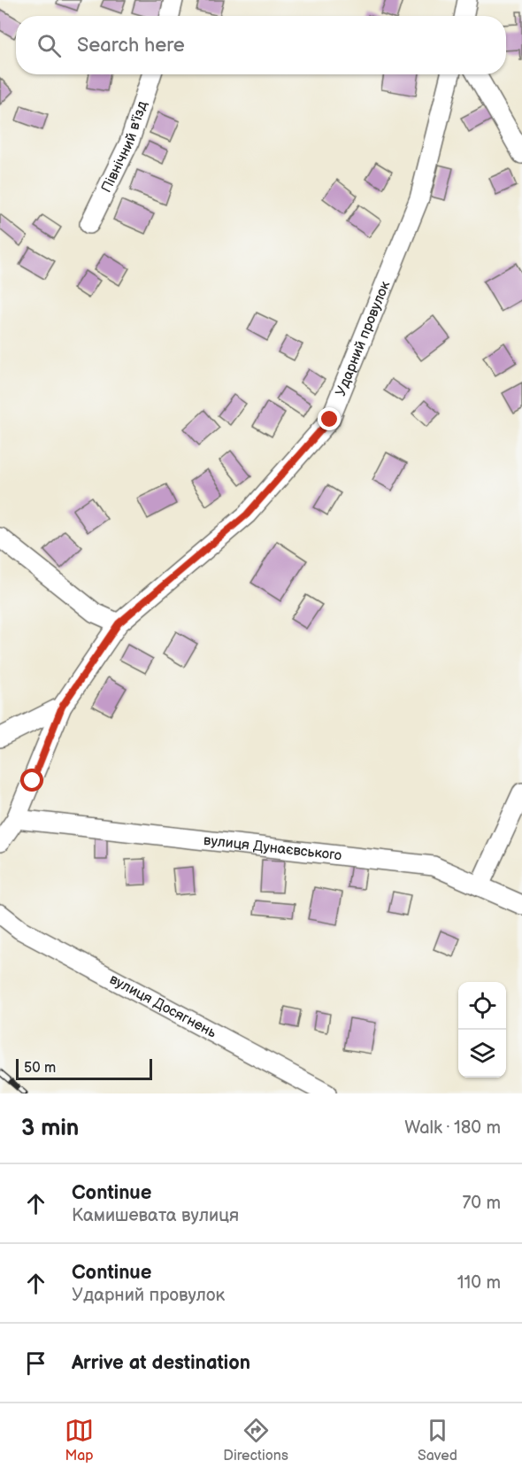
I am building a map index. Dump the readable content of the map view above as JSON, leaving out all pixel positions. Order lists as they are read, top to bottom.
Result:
{
  "streets": {
    "street": [
      "Північний в'їзд",
      "Ударний провулок",
      "вулиця Дунаєвського",
      "вулиця Досягнень"
    ]
  },
  "crossings": [
    ["Ударний провулок", "вулиця Дунаєвського"]
  ],
  "scale_bar": "50 m",
  "page": {
    "search": "Search here",
    "scale": "50 m",
    "heading": ["3 min", "Walk · 180 m"],
    "list": [
      ["Continue", "Камишевата вулиця", "70 m"],
      ["Continue", "Ударний провулок", "110 m"],
      "Arrive at destination"
    ],
    "nav": ["Map", "Directions", "Saved"]
  }
}
